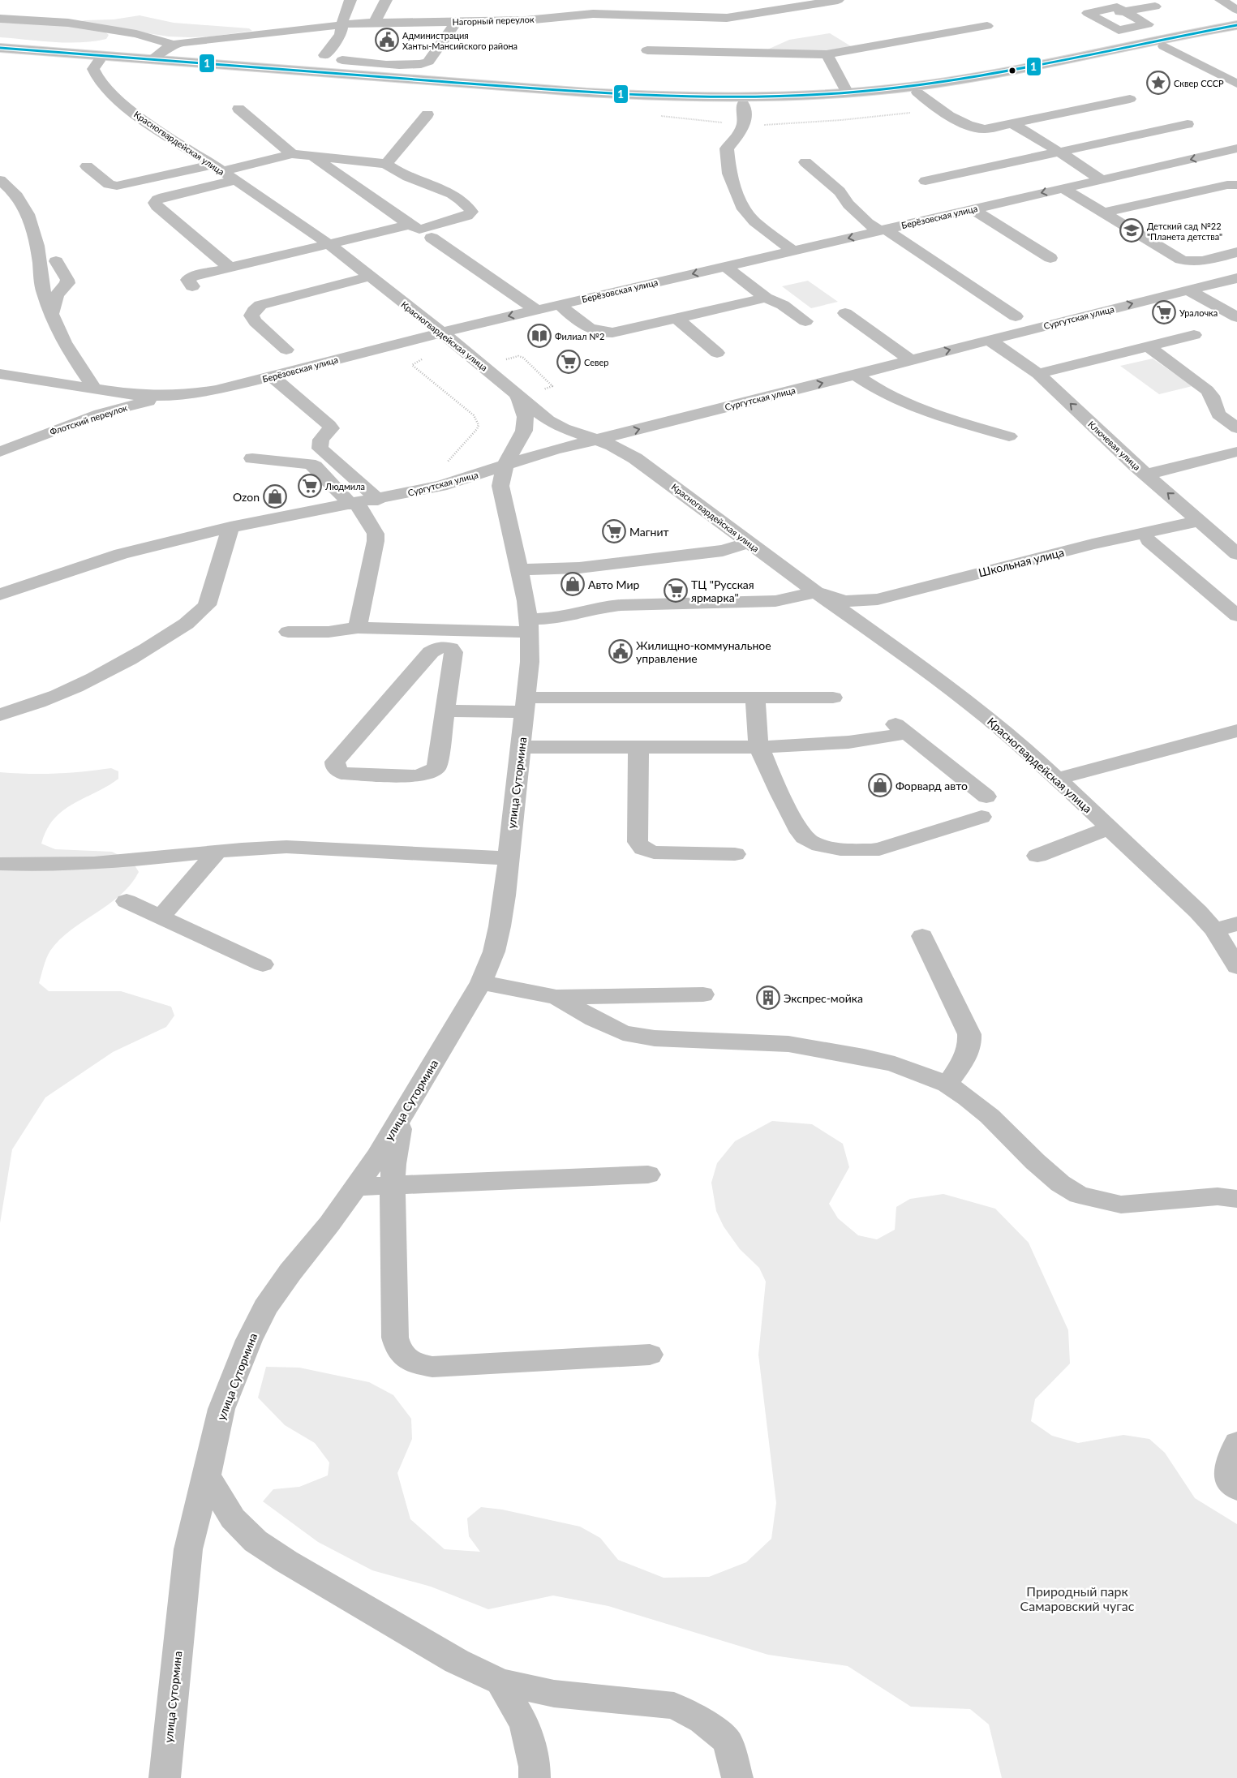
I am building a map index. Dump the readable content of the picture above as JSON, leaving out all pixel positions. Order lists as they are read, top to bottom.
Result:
{
  "streets": {
    "street": [
      "Нагорный переулок",
      "Красногвардейская улица",
      "Берёзовская улица",
      "Сургутская улица",
      "Флотский переулок",
      "Ключевая улица",
      "Школьная улица",
      "улица Сутормина"
    ]
  },
  "crossings": [
    ["Красногвардейская улица", "Берёзовская улица"],
    ["Красногвардейская улица", "Сургутская улица"],
    ["Красногвардейская улица", "Школьная улица"],
    ["Красногвардейская улица", "улица Сутормина"],
    ["Берёзовская улица", "Флотский переулок"],
    ["Сургутская улица", "Ключевая улица"],
    ["Сургутская улица", "улица Сутормина"],
    ["Ключевая улица", "Школьная улица"]
  ],
  "parks": ["Природный парк Самаровский чугас"],
  "places": {
    "public building": ["Администрация Ханты-Мансийского района", "Жилищно-коммунальное управление"],
    "place": ["Сквер СССР"],
    "school or university": ["Детский сад №22 \"Планета детства\""],
    "supermarket": [
      "Уралочка",
      "Север",
      "Людмила",
      "Магнит",
      "ТЦ \"Русская ярмарка\""
    ],
    "library": ["Филиал №2"],
    "shop": ["Ozon", "Авто Мир", "Форвард авто"],
    "building": ["Экспрес-мойка"]
  },
  "lines": ["transit line 1"]
}
